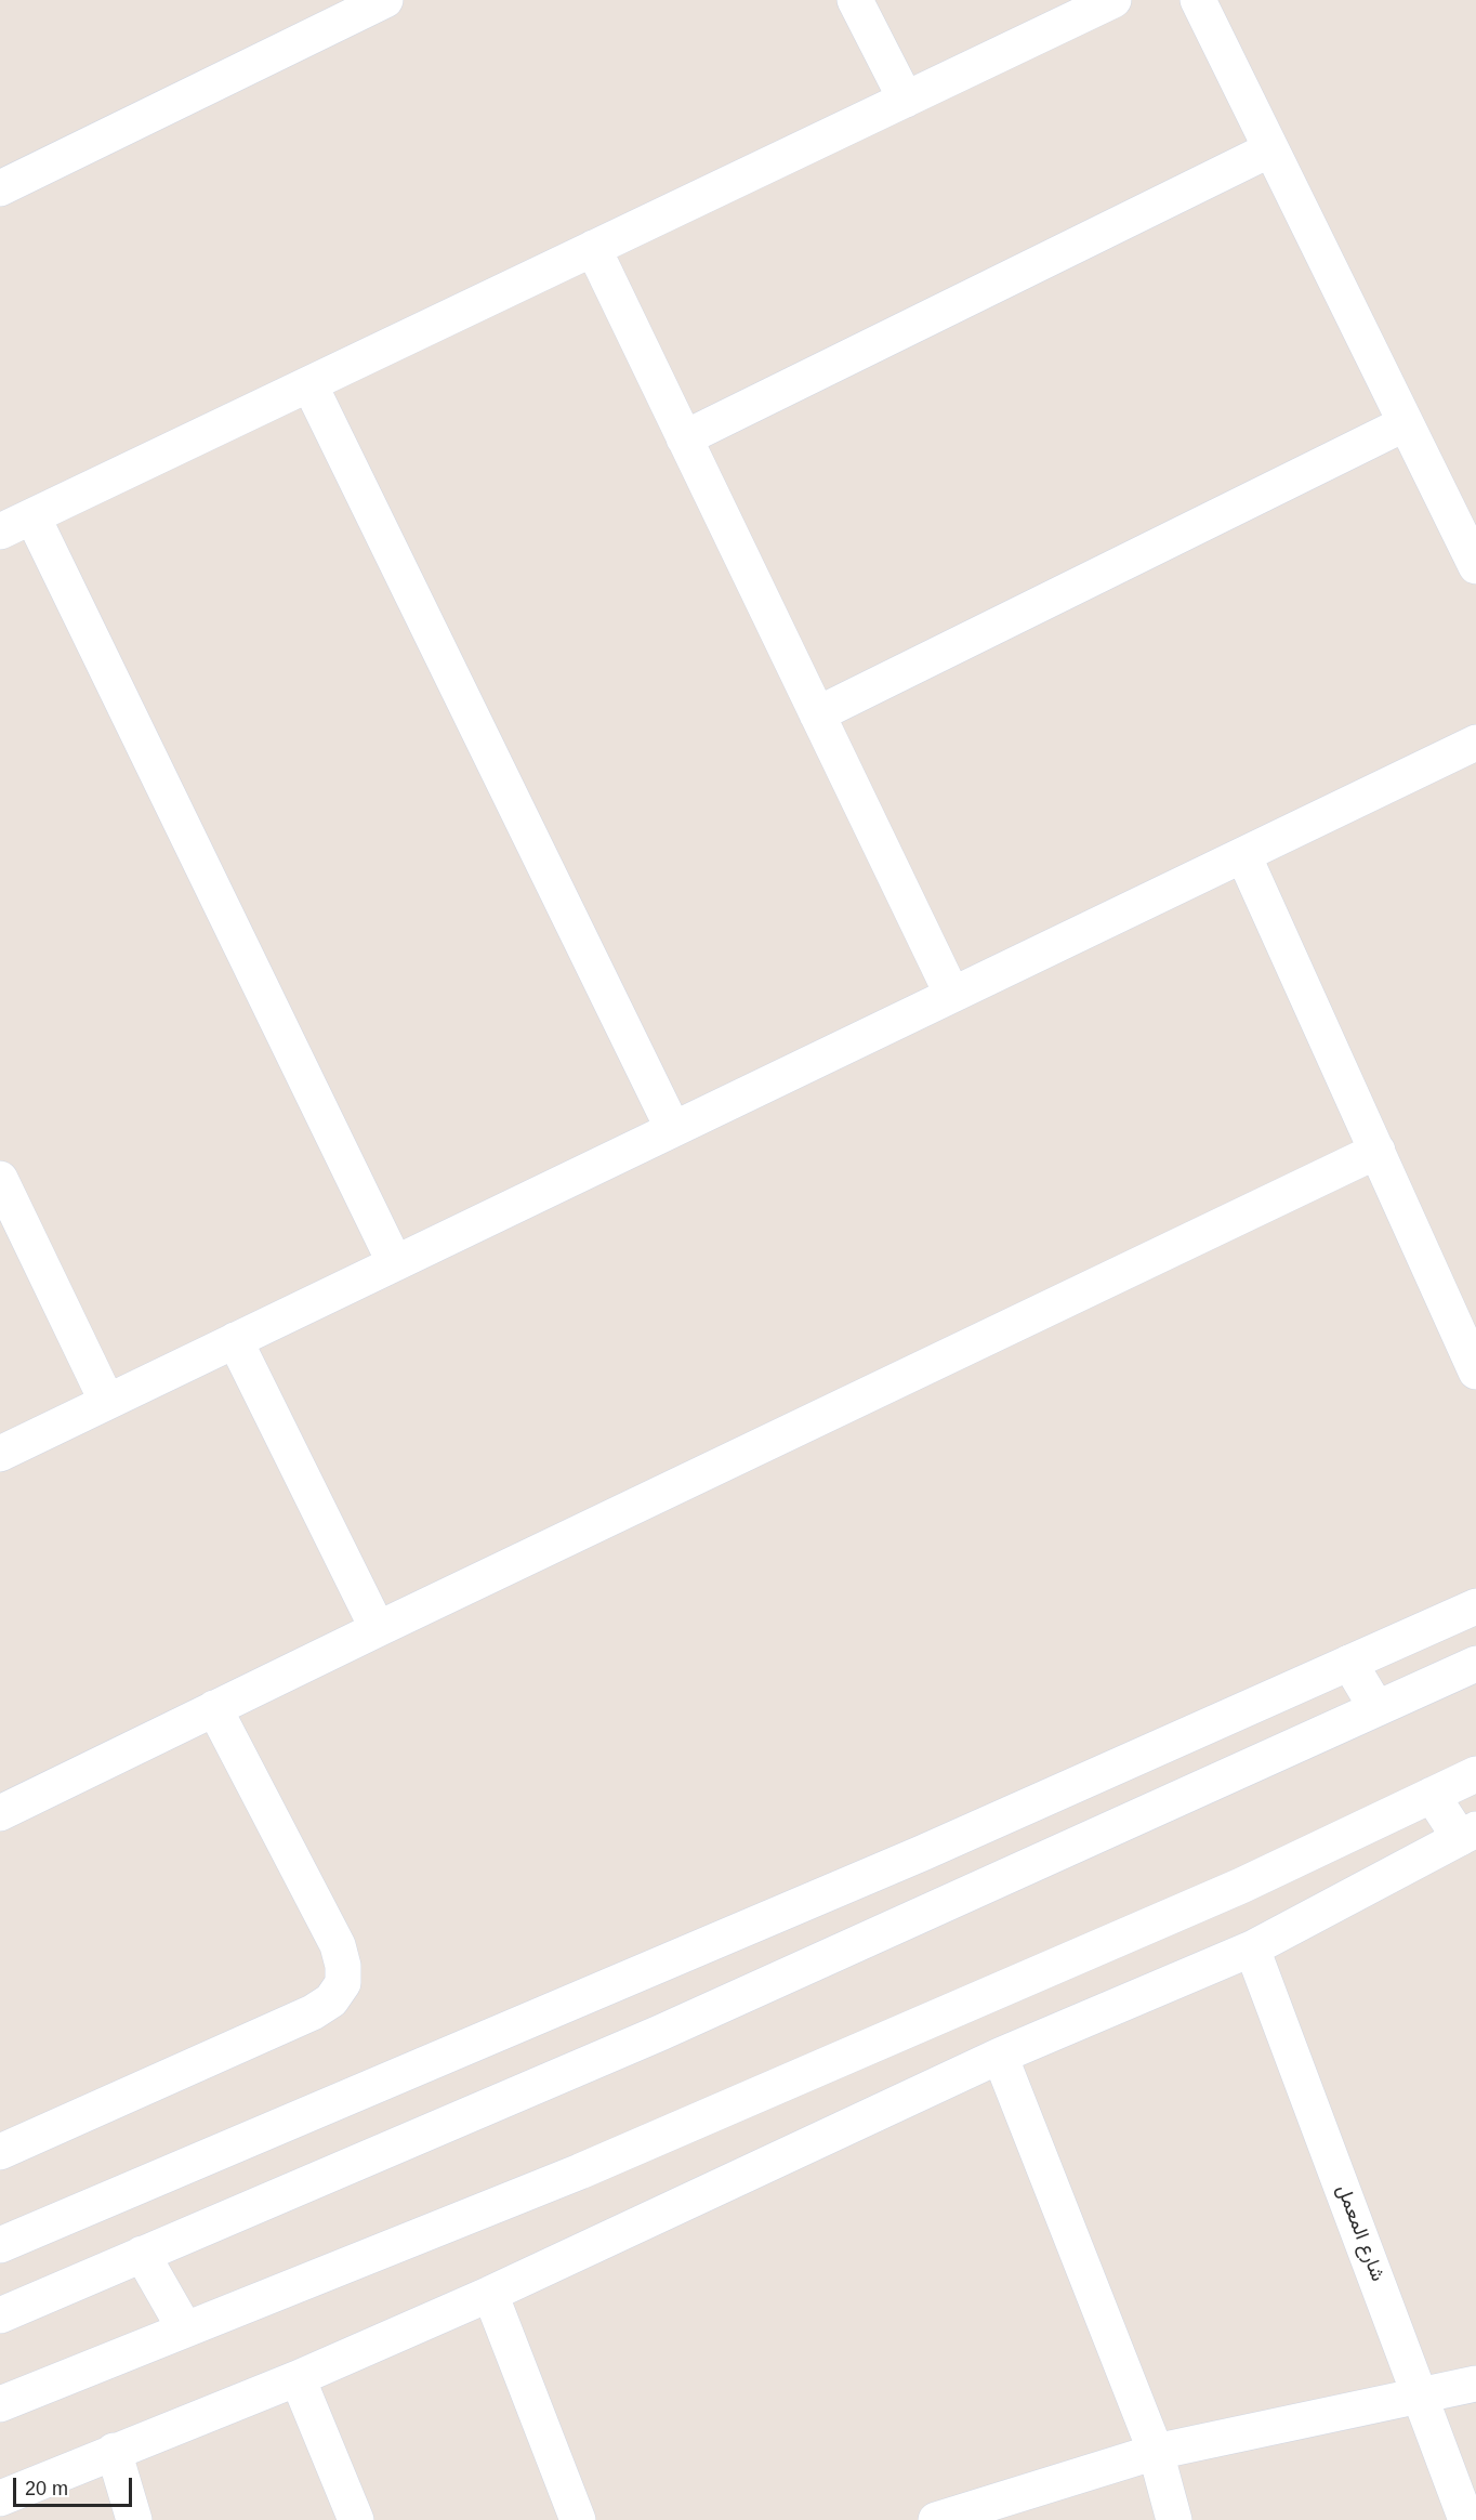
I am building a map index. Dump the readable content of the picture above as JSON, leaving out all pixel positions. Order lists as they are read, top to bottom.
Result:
{
  "streets": {
    "street": ["شارع المعمل"]
  },
  "scale_bar": "20 m"
}
